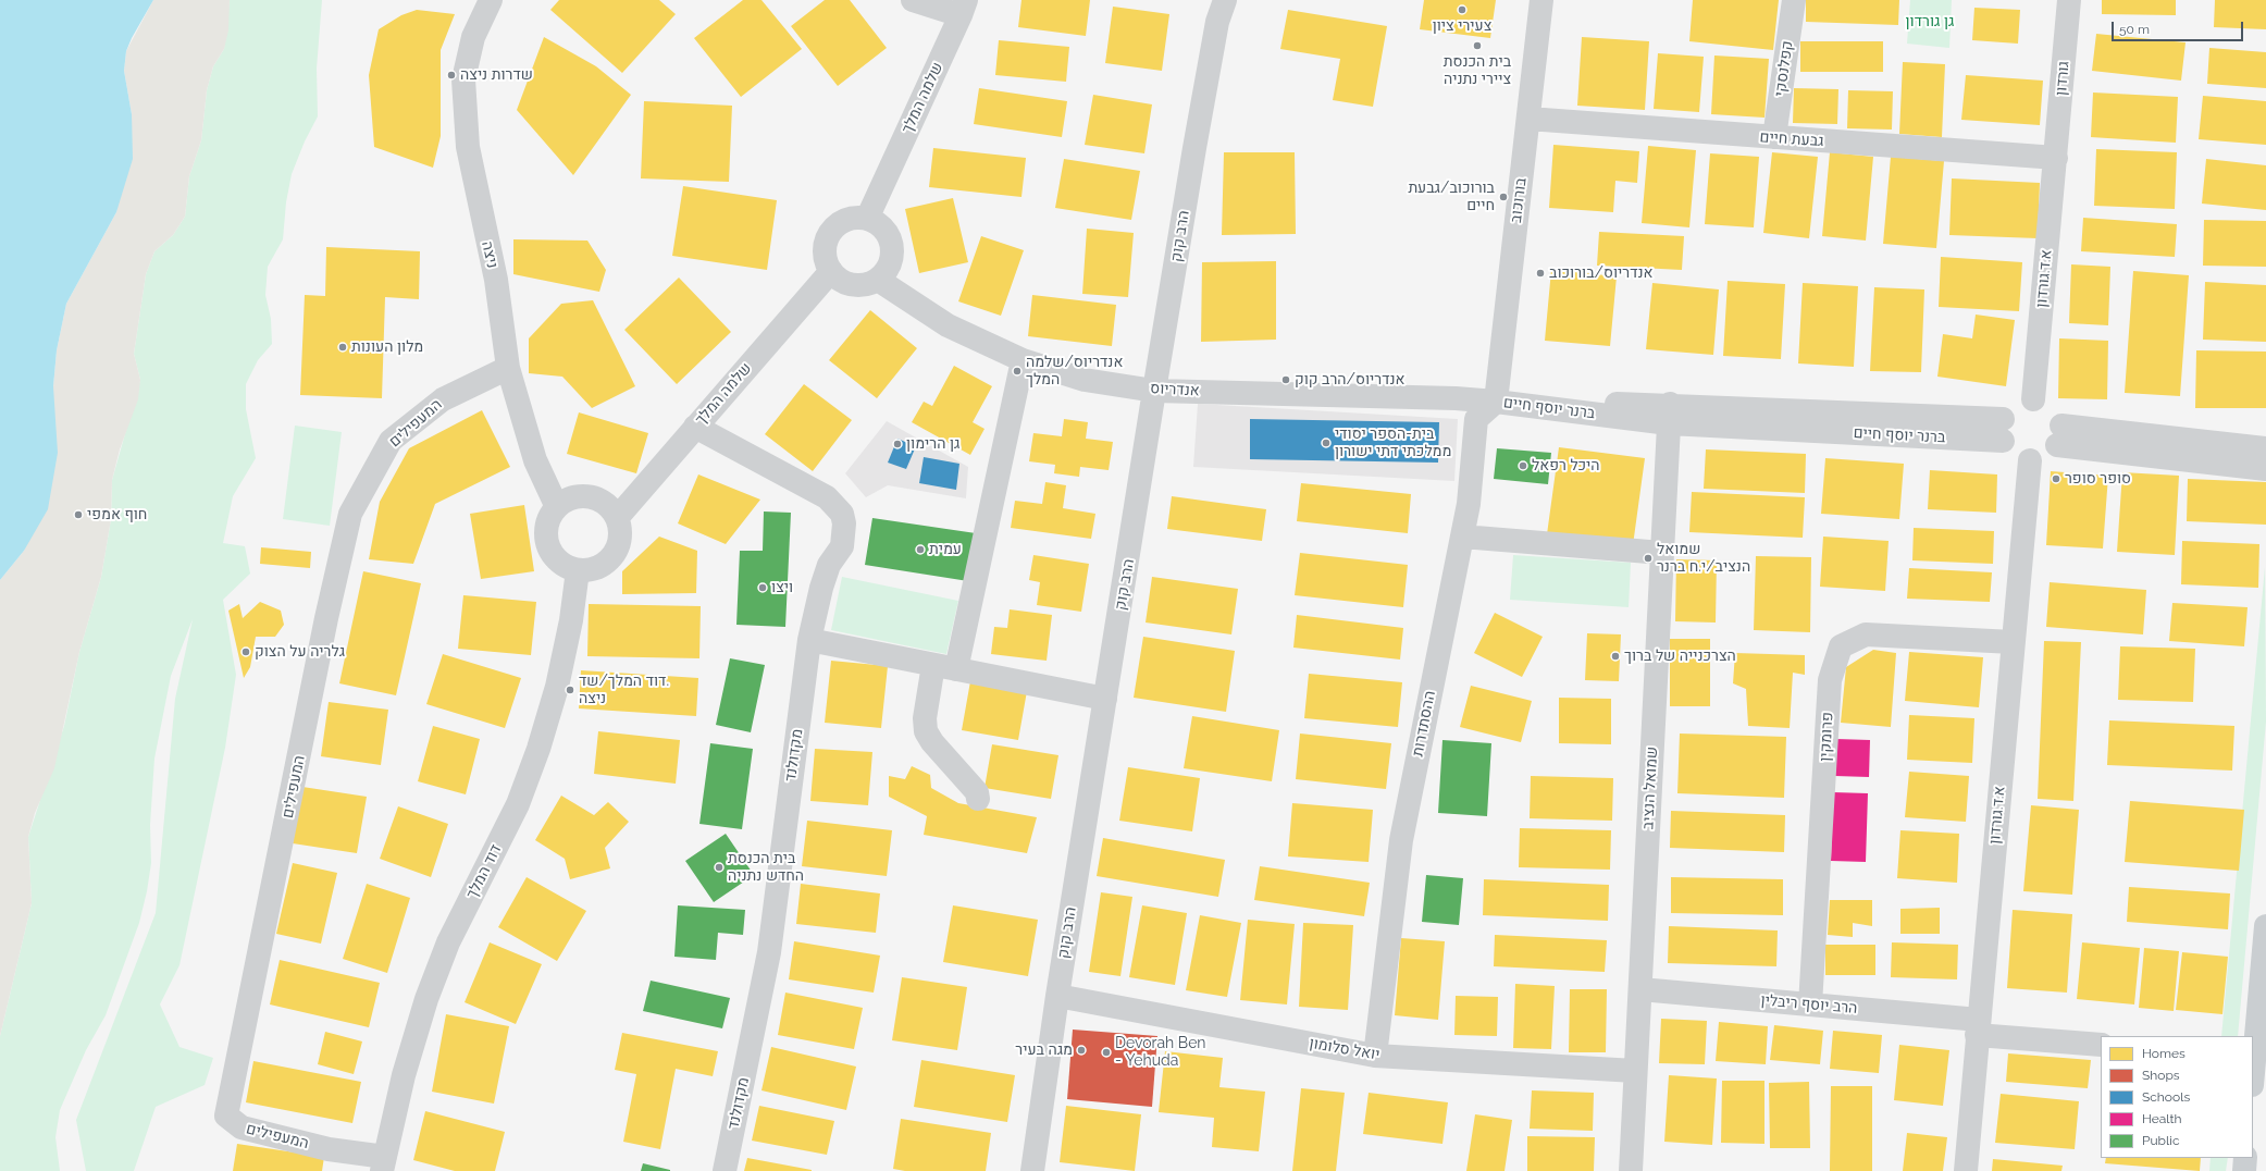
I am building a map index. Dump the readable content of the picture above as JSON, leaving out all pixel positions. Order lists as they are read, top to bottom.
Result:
{
  "streets": {
    "street": [
      "קפלנסקי",
      "גורדון",
      "שלמה המלך",
      "גבעת חיים",
      "בורוכוב",
      "הרב קוק",
      "ניצה",
      "א.ד.גורדון",
      "אנדריוס",
      "ברנר יוסף חיים",
      "המעפילים",
      "ההסתדרות",
      "פרומקין",
      "מקדולנד",
      "שמואל הנציב",
      "דוד המלך",
      "הרב יוסף ריבלין",
      "יואל סלומון"
    ]
  },
  "crossings": [
    ["קפלנסקי", "גבעת חיים"],
    ["גורדון", "גבעת חיים"],
    ["גורדון", "א.ד.גורדון"],
    ["שלמה המלך", "ניצה"],
    ["שלמה המלך", "אנדריוס"],
    ["שלמה המלך", "מקדולנד"],
    ["שלמה המלך", "דוד המלך"],
    ["גבעת חיים", "בורוכוב"],
    ["גבעת חיים", "א.ד.גורדון"],
    ["בורוכוב", "אנדריוס"],
    ["בורוכוב", "ברנר יוסף חיים"],
    ["בורוכוב", "ההסתדרות"],
    ["הרב קוק", "אנדריוס"],
    ["הרב קוק", "יואל סלומון"],
    ["ניצה", "המעפילים"],
    ["ניצה", "דוד המלך"],
    ["א.ד.גורדון", "ברנר יוסף חיים"],
    ["א.ד.גורדון", "פרומקין"],
    ["א.ד.גורדון", "הרב יוסף ריבלין"],
    ["אנדריוס", "ברנר יוסף חיים"],
    ["אנדריוס", "ההסתדרות"],
    ["ברנר יוסף חיים", "ההסתדרות"],
    ["ברנר יוסף חיים", "שמואל הנציב"],
    ["המעפילים", "דוד המלך"],
    ["ההסתדרות", "יואל סלומון"],
    ["פרומקין", "הרב יוסף ריבלין"],
    ["שמואל הנציב", "הרב יוסף ריבלין"],
    ["שמואל הנציב", "יואל סלומון"]
  ],
  "parks": ["גן גורדון"],
  "places": [
    "צעירי ציון",
    "בית הכנסת ציירי נתניה",
    "שדרות ניצה",
    "בורוכוב/גבעת חיים",
    "אנדריוס/בורוכוב",
    "מלון העונות",
    "אנדריוס/שלמה המלך",
    "אנדריוס/הרב קוק",
    "בית-הספר יסודי ממלכתי דתי ישורון",
    "גן הרימון",
    "היכל רפאל",
    "סופר סופר",
    "חוף אמפי",
    "עמית",
    "שמואל הנציב/י.ח ברנר",
    "ויצו",
    "גלריה על הצוק",
    "הצרכנייה של ברוך",
    "דוד המלך/שד. ניצה",
    "בית הכנסת החדש נתניה",
    "מגה בעיר",
    "Devorah Ben - Yehuda"
  ],
  "legend": [
    "Homes",
    "Shops",
    "Schools",
    "Health",
    "Public"
  ],
  "scale_bar": "50 m"
}
